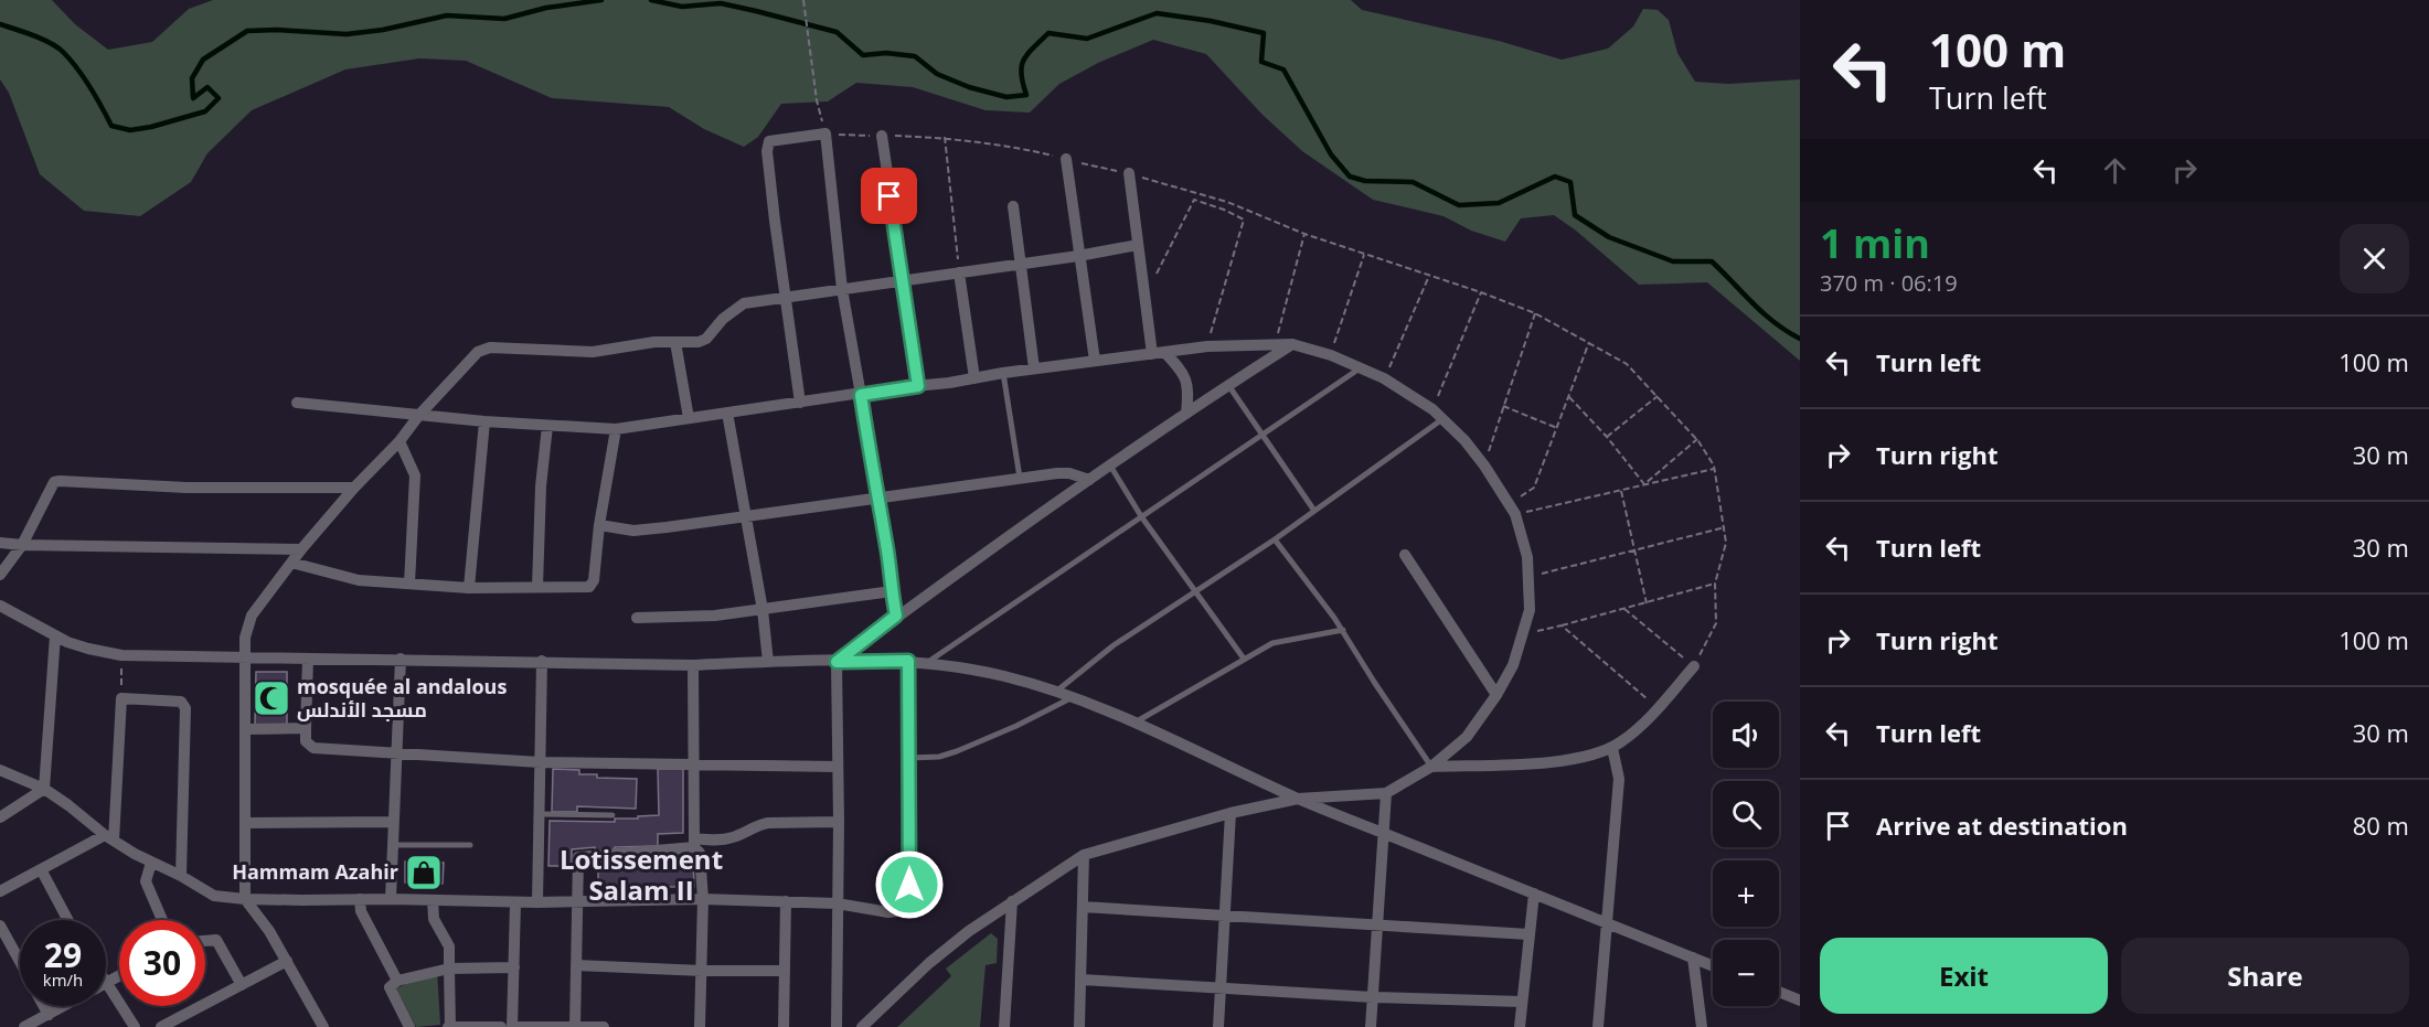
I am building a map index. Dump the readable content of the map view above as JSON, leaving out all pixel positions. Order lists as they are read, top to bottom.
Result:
{
  "districts": ["Lotissement Salam II"],
  "places": {
    "mosque": ["mosquée al andalous مسجد الأندلس"],
    "shop": ["Hammam Azahir"]
  },
  "page": {
    "turn": ["100 m", "Turn left"],
    "heading": ["1 min", "370 m · 06:19"],
    "list": [
      {
        "name": "Turn left",
        "value": "100 m"
      },
      {
        "name": "Turn right",
        "value": "30 m"
      },
      {
        "name": "Turn left",
        "value": "30 m"
      },
      {
        "name": "Turn right",
        "value": "100 m"
      },
      {
        "name": "Turn left",
        "value": "30 m"
      },
      {
        "name": "Arrive at destination",
        "value": "80 m"
      }
    ],
    "map_buttons": ["+", "−"],
    "speed": "29 km/h",
    "limit": "30",
    "buttons": ["Exit", "Share"]
  }
}
